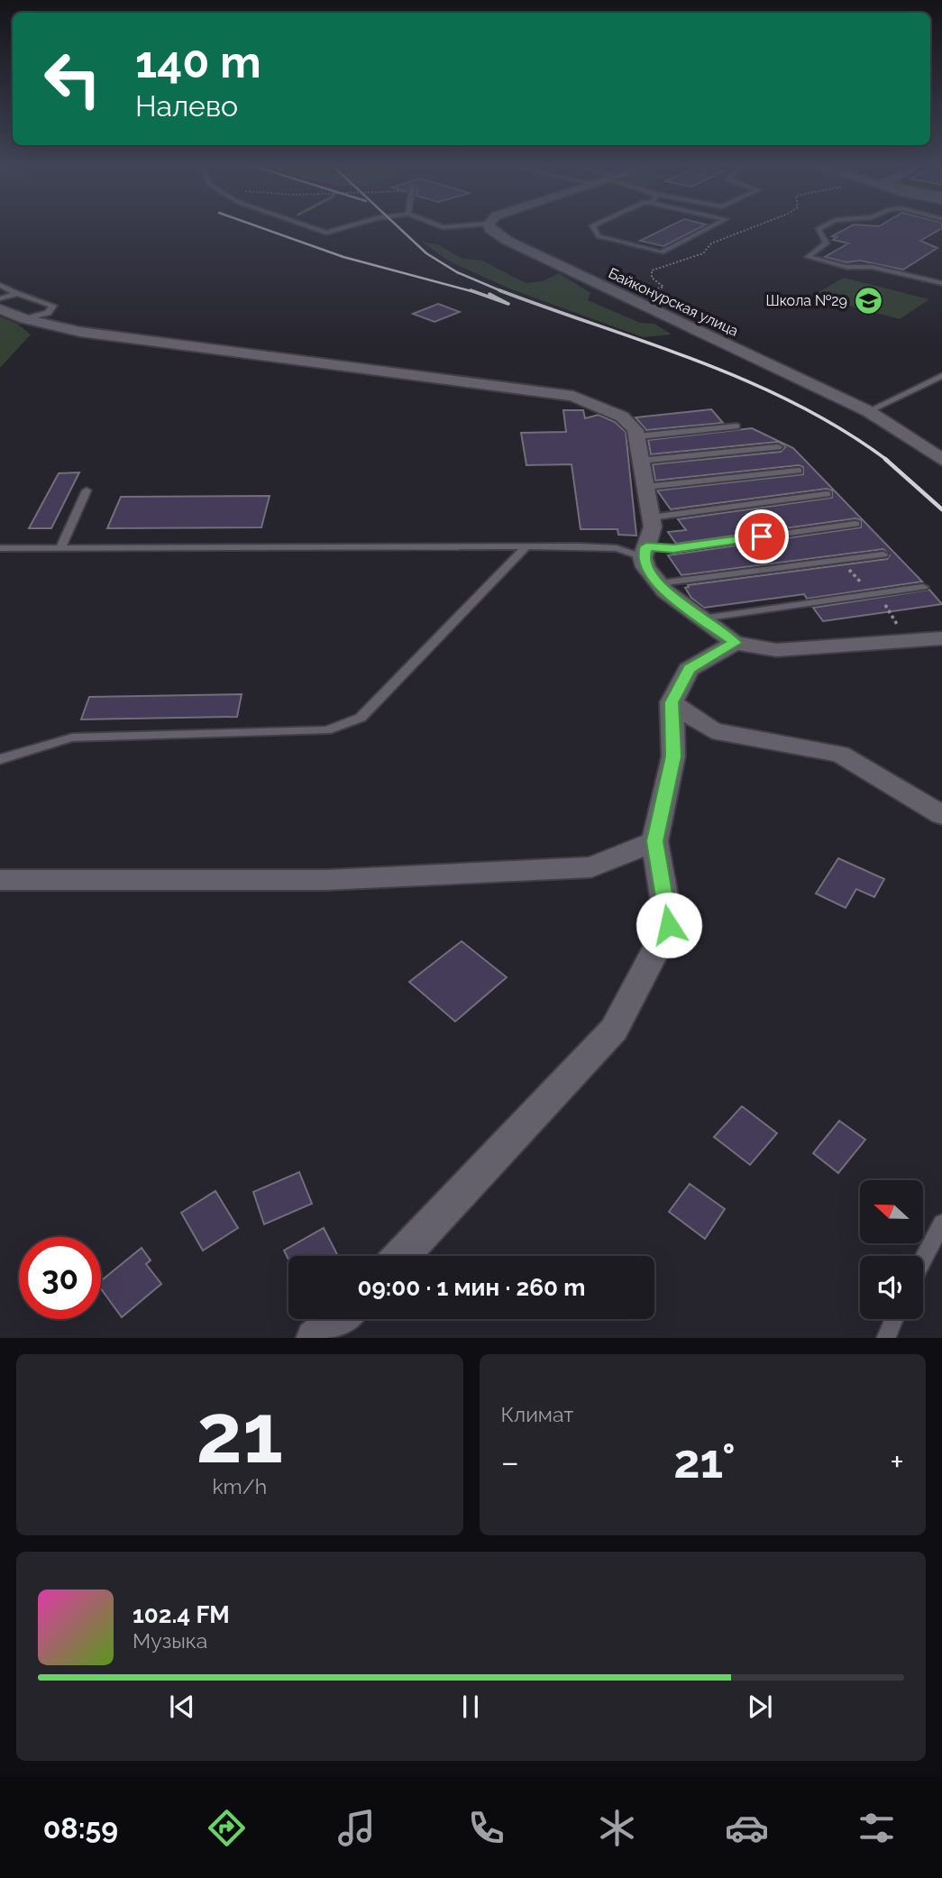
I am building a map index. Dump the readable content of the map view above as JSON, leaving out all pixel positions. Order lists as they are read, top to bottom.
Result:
{
  "streets": {
    "street": ["Байконурская улица"]
  },
  "places": {
    "school or university": ["Школа №29"]
  },
  "north": "left",
  "page": {
    "turn": ["140 m", "Налево"],
    "limit": "30",
    "trip": "09:00 · 1 мин · 260 m",
    "tile": [
      ["21", "km/h"],
      "Климат"
    ],
    "heat": ["−", "21°", "+"],
    "song": ["102.4 FM", "Музыка"],
    "tabs": "08:59"
  }
}
